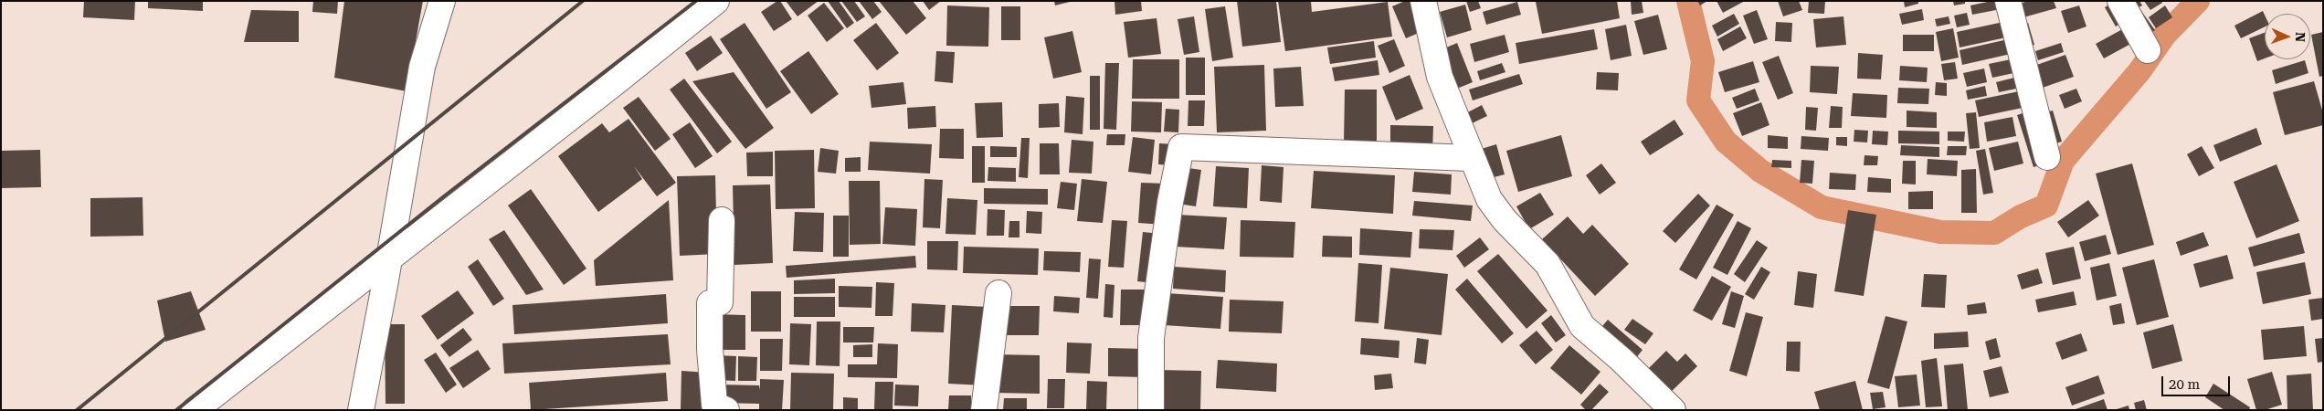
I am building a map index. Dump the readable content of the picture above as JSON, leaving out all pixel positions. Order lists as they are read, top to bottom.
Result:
{
  "scale_bar": "20 m",
  "north": "right"
}
